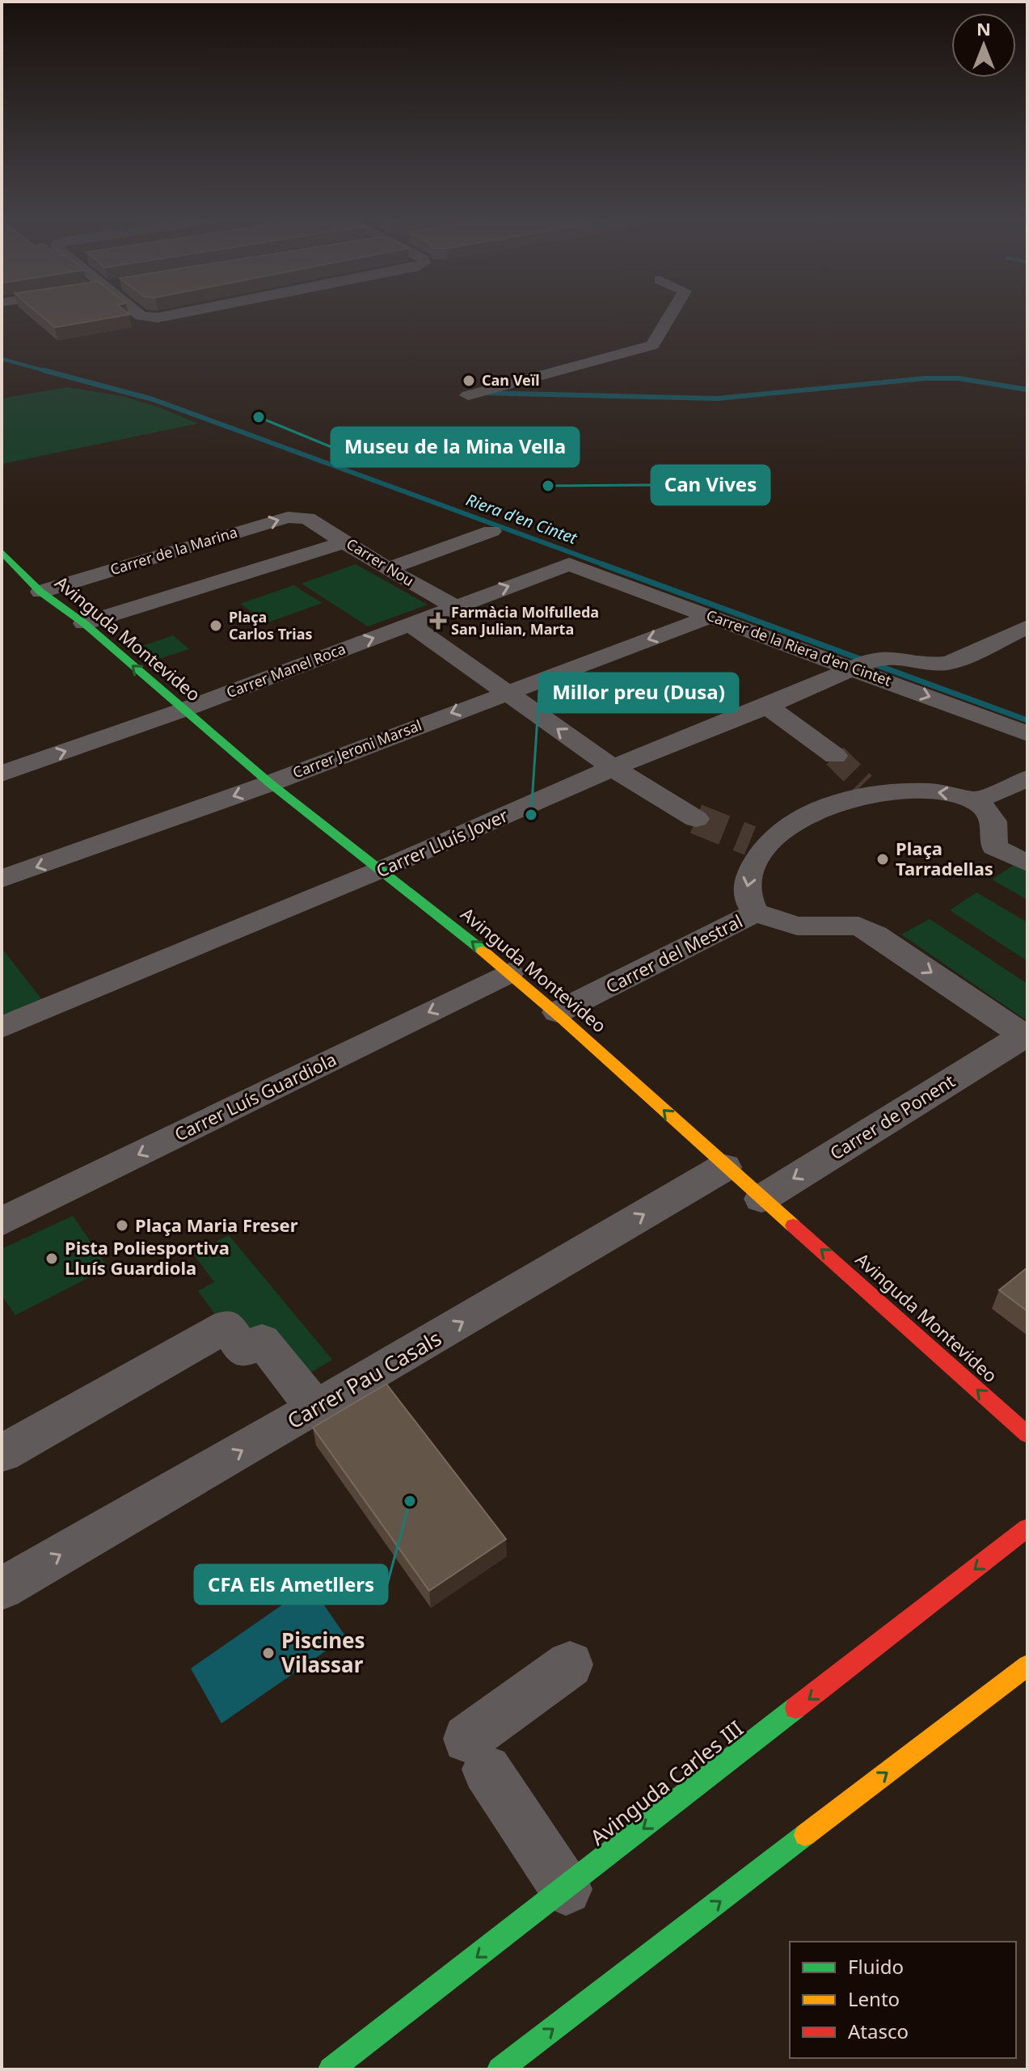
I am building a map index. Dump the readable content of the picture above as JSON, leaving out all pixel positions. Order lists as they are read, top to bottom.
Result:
{
  "streets": {
    "street": [
      "Carrer de la Marina",
      "Carrer Nou",
      "Avinguda Montevideo",
      "Carrer de la Riera d'en Cintet",
      "Carrer Manel Roca",
      "Carrer Jeroni Marsal",
      "Carrer Lluís Jover",
      "Carrer del Mestral",
      "Carrer Luís Guardiola",
      "Carrer de Ponent",
      "Carrer Pau Casals",
      "Avinguda Carles III"
    ]
  },
  "crossings": [
    ["Carrer de la Marina", "Carrer Nou"],
    ["Carrer de la Marina", "Avinguda Montevideo"],
    ["Carrer Nou", "Carrer Manel Roca"],
    ["Avinguda Montevideo", "Carrer Manel Roca"],
    ["Avinguda Montevideo", "Carrer Jeroni Marsal"],
    ["Avinguda Montevideo", "Carrer Lluís Jover"],
    ["Avinguda Montevideo", "Carrer del Mestral"],
    ["Avinguda Montevideo", "Carrer Luís Guardiola"],
    ["Avinguda Montevideo", "Carrer de Ponent"],
    ["Avinguda Montevideo", "Carrer Pau Casals"],
    ["Carrer de la Riera d'en Cintet", "Carrer Manel Roca"],
    ["Carrer de la Riera d'en Cintet", "Carrer Jeroni Marsal"],
    ["Carrer de la Riera d'en Cintet", "Carrer Lluís Jover"]
  ],
  "one_way": [
    "Avinguda Montevideo",
    "Carrer Luís Guardiola",
    "Carrer de Ponent",
    "Carrer Pau Casals"
  ],
  "water": ["Riera d'en Cintet"],
  "places": {
    "other": [
      "Can Veïl",
      "Museu de la Mina Vella",
      "Can Vives",
      "Plaça Carlos Trias",
      "Millor preu (Dusa)",
      "Plaça Tarradellas",
      "Plaça Maria Freser",
      "Pista Poliesportiva Lluís Guardiola",
      "CFA Els Ametllers",
      "Piscines Vilassar"
    ],
    "health": ["Farmàcia Molfulleda San Julian, Marta"]
  },
  "legend": ["Fluido", "Lento", "Atasco"],
  "north": "top"
}
